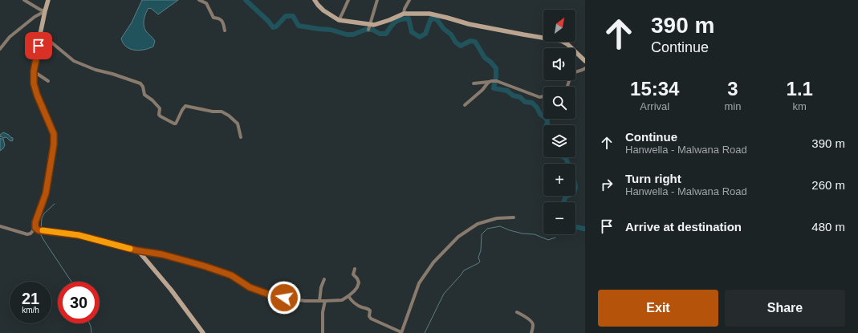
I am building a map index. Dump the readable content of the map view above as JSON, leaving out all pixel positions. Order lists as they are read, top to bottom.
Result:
{
  "north": "top right",
  "page": {
    "turn": ["390 m", "Continue"],
    "map_buttons": ["+", "−"],
    "eta": [
      "15:34",
      "Arrival",
      "3",
      "min",
      "1.1",
      "km"
    ],
    "list": [
      {
        "name": "Continue",
        "note": "Hanwella - Malwana Road",
        "value": "390 m"
      },
      {
        "name": "Turn right",
        "note": "Hanwella - Malwana Road",
        "value": "260 m"
      },
      {
        "name": "Arrive at destination",
        "value": "480 m"
      }
    ],
    "speed": "21 km/h",
    "limit": "30",
    "buttons": ["Exit", "Share"]
  }
}
